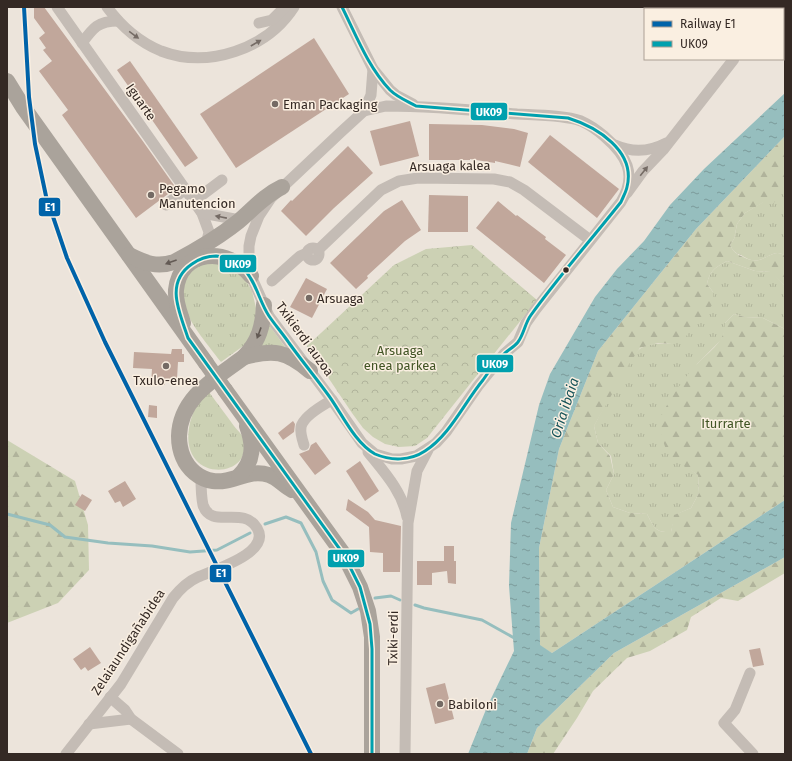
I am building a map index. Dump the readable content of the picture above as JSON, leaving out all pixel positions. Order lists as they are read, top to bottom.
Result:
{
  "streets": {
    "street": [
      "Iguarte",
      "Arsuaga kalea",
      "Txikierdi auzoa",
      "Txiki-erdi",
      "Zelaiaundigañabidea"
    ]
  },
  "crossings": [
    ["Arsuaga kalea", "Txikierdi auzoa"]
  ],
  "water": ["Oria ibaia"],
  "parks": ["Arsuaga enea parkea", "Iturrarte"],
  "places": [
    "Eman Packaging",
    "Pegamo Manutencion",
    "Arsuaga",
    "Txulo-enea",
    "Babiloni"
  ],
  "lines": ["rail line E1", "transit line UK09"],
  "legend": ["Railway E1", "UK09"]
}
